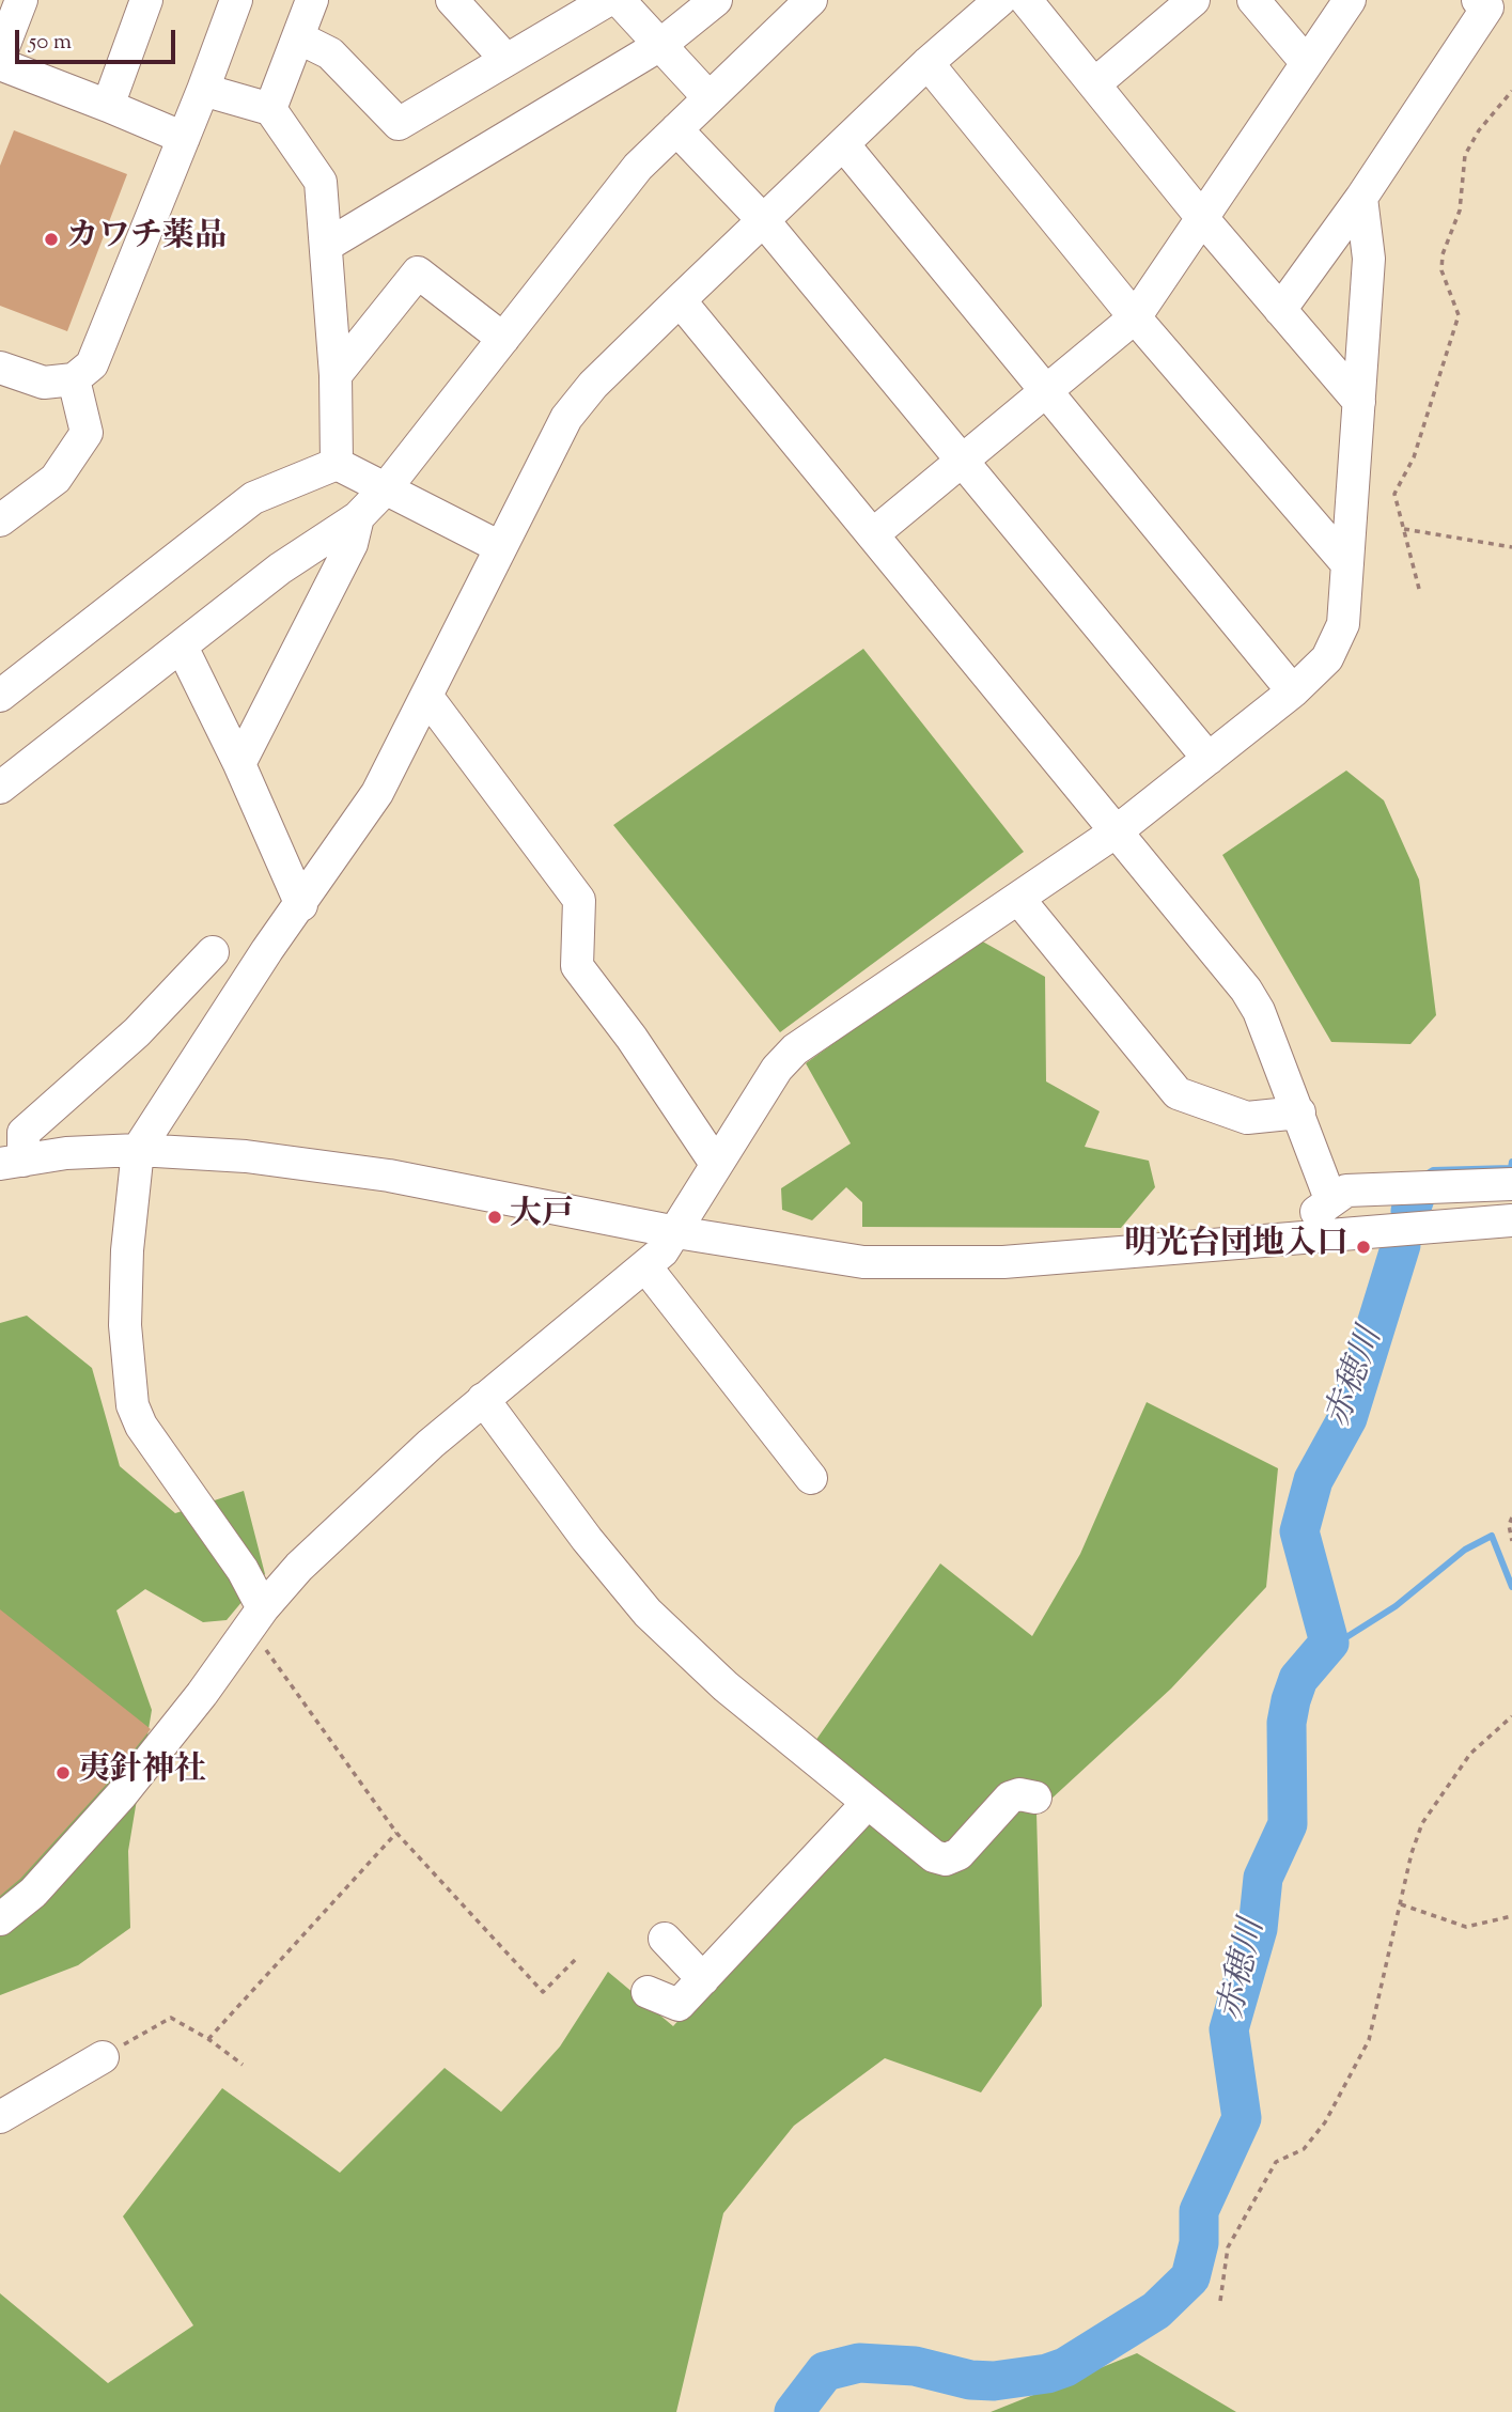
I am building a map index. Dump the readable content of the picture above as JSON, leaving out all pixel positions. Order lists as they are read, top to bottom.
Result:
{
  "water": ["赤穂川"],
  "places": [
    "カワチ薬品",
    "大戸",
    "明光台団地入口",
    "夷針神社"
  ],
  "scale_bar": "50 m"
}
